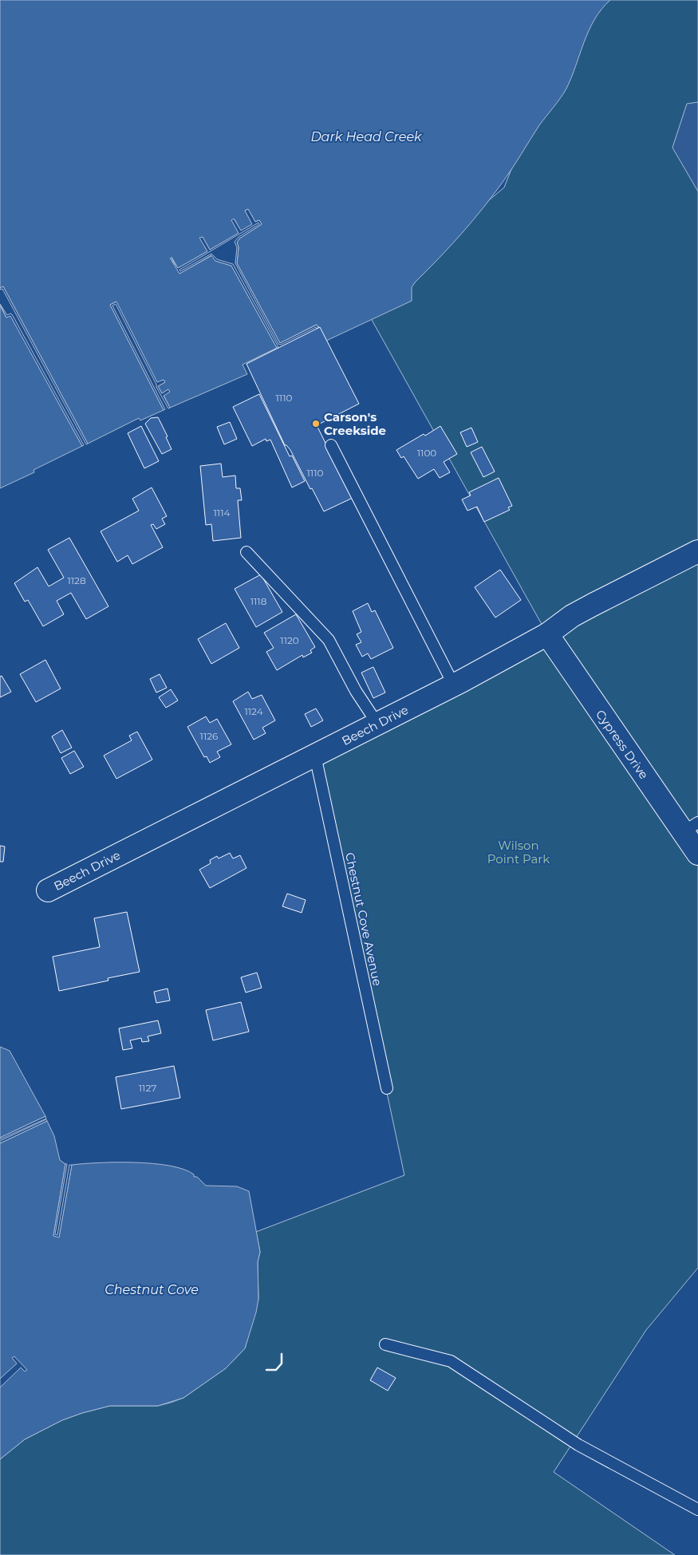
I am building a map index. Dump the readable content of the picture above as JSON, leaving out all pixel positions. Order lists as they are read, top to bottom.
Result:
{
  "streets": {
    "street": ["Beech Drive", "Cypress Drive"],
    "lane": ["Chestnut Cove Avenue"]
  },
  "crossings": [
    ["Beech Drive", "Cypress Drive"],
    ["Beech Drive", "Chestnut Cove Avenue"]
  ],
  "water": ["Dark Head Creek", "Chestnut Cove"],
  "parks": ["Wilson Point Park"],
  "places": ["Carson's Creekside"],
  "house_numbers": [
    "1110",
    "1100",
    "1110",
    "1114",
    "1128",
    "1118",
    "1120",
    "1124",
    "1126",
    "1127"
  ]
}
